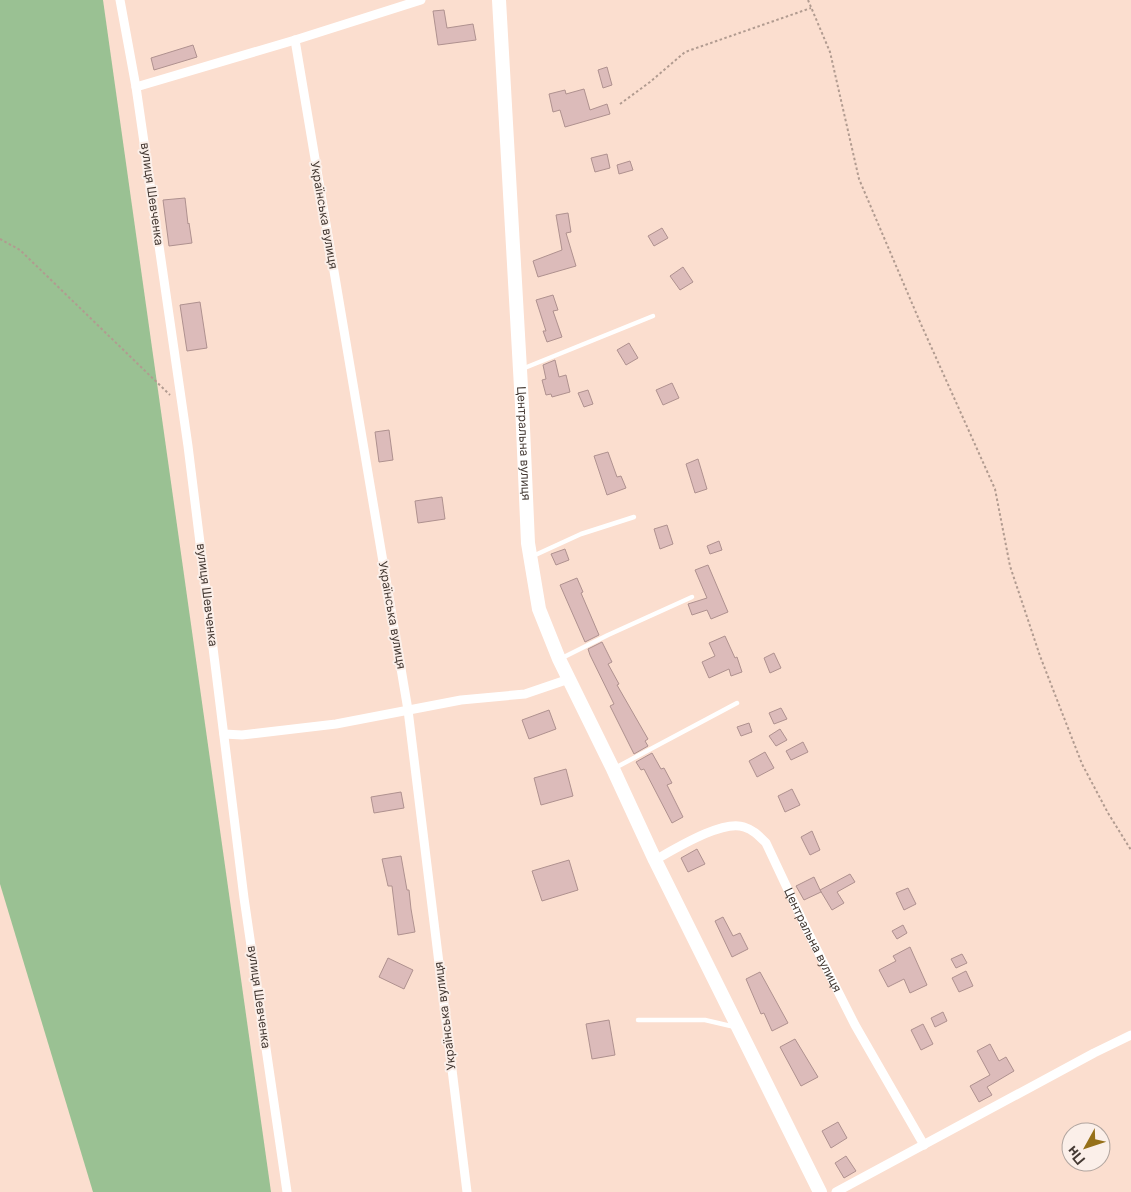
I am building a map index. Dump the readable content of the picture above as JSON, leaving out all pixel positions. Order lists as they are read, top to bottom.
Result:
{
  "streets": {
    "street": ["вулиця Шевченка", "Українська вулиця", "Центральна вулиця"]
  },
  "north": "bottom left"
}
